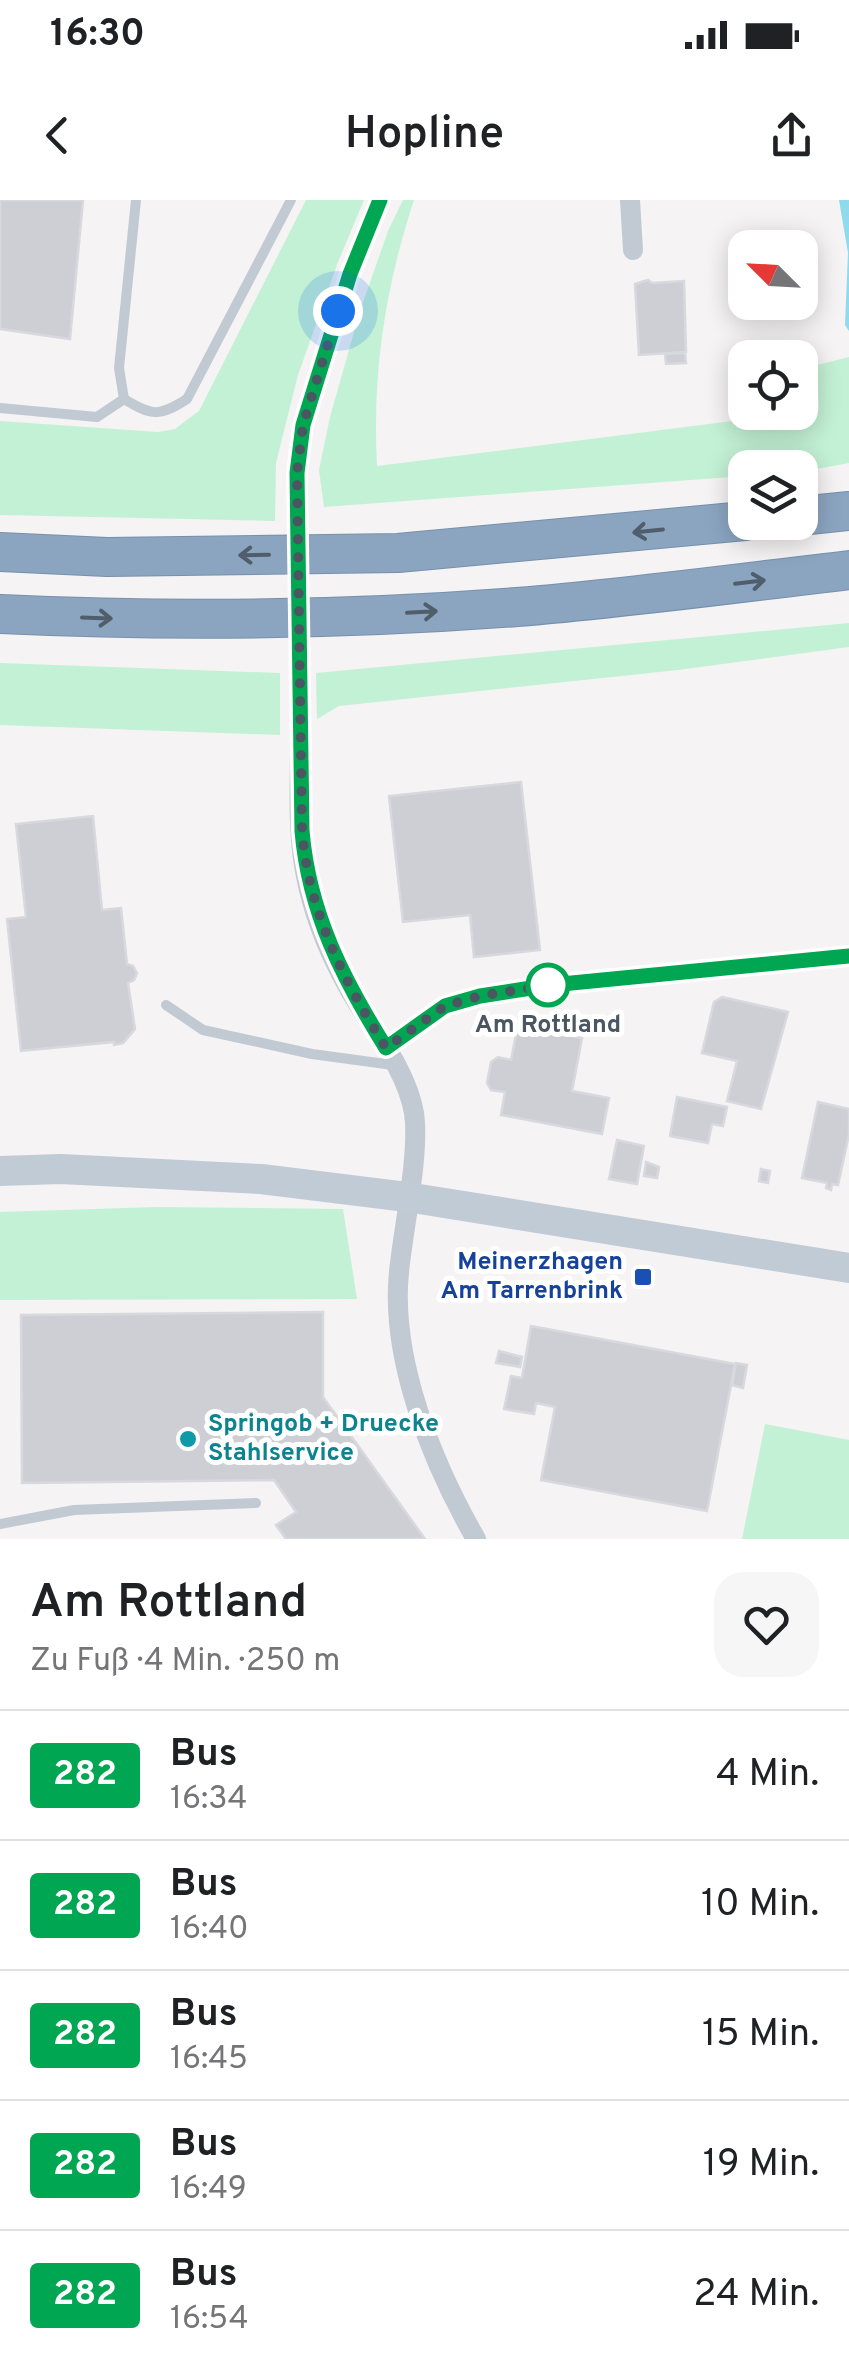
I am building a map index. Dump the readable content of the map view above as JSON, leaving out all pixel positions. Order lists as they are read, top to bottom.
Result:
{
  "places": {
    "other": ["Am Rottland", "Springob + Druecke Stahlservice"],
    "transit": ["Meinerzhagen Am Tarrenbrink"]
  },
  "lines": ["bus line 282"],
  "north": "top left",
  "page": {
    "status": "16:30",
    "header": "Hopline",
    "heading": ["Am Rottland", "Zu Fuß · 4 Min. · 250 m"],
    "list": [
      {
        "mark": "282",
        "name": "Bus",
        "note": "16:34",
        "value": "4 Min."
      },
      {
        "mark": "282",
        "name": "Bus",
        "note": "16:40",
        "value": "10 Min."
      },
      {
        "mark": "282",
        "name": "Bus",
        "note": "16:45",
        "value": "15 Min."
      },
      {
        "mark": "282",
        "name": "Bus",
        "note": "16:49",
        "value": "19 Min."
      },
      {
        "mark": "282",
        "name": "Bus",
        "note": "16:54",
        "value": "24 Min."
      }
    ]
  }
}
